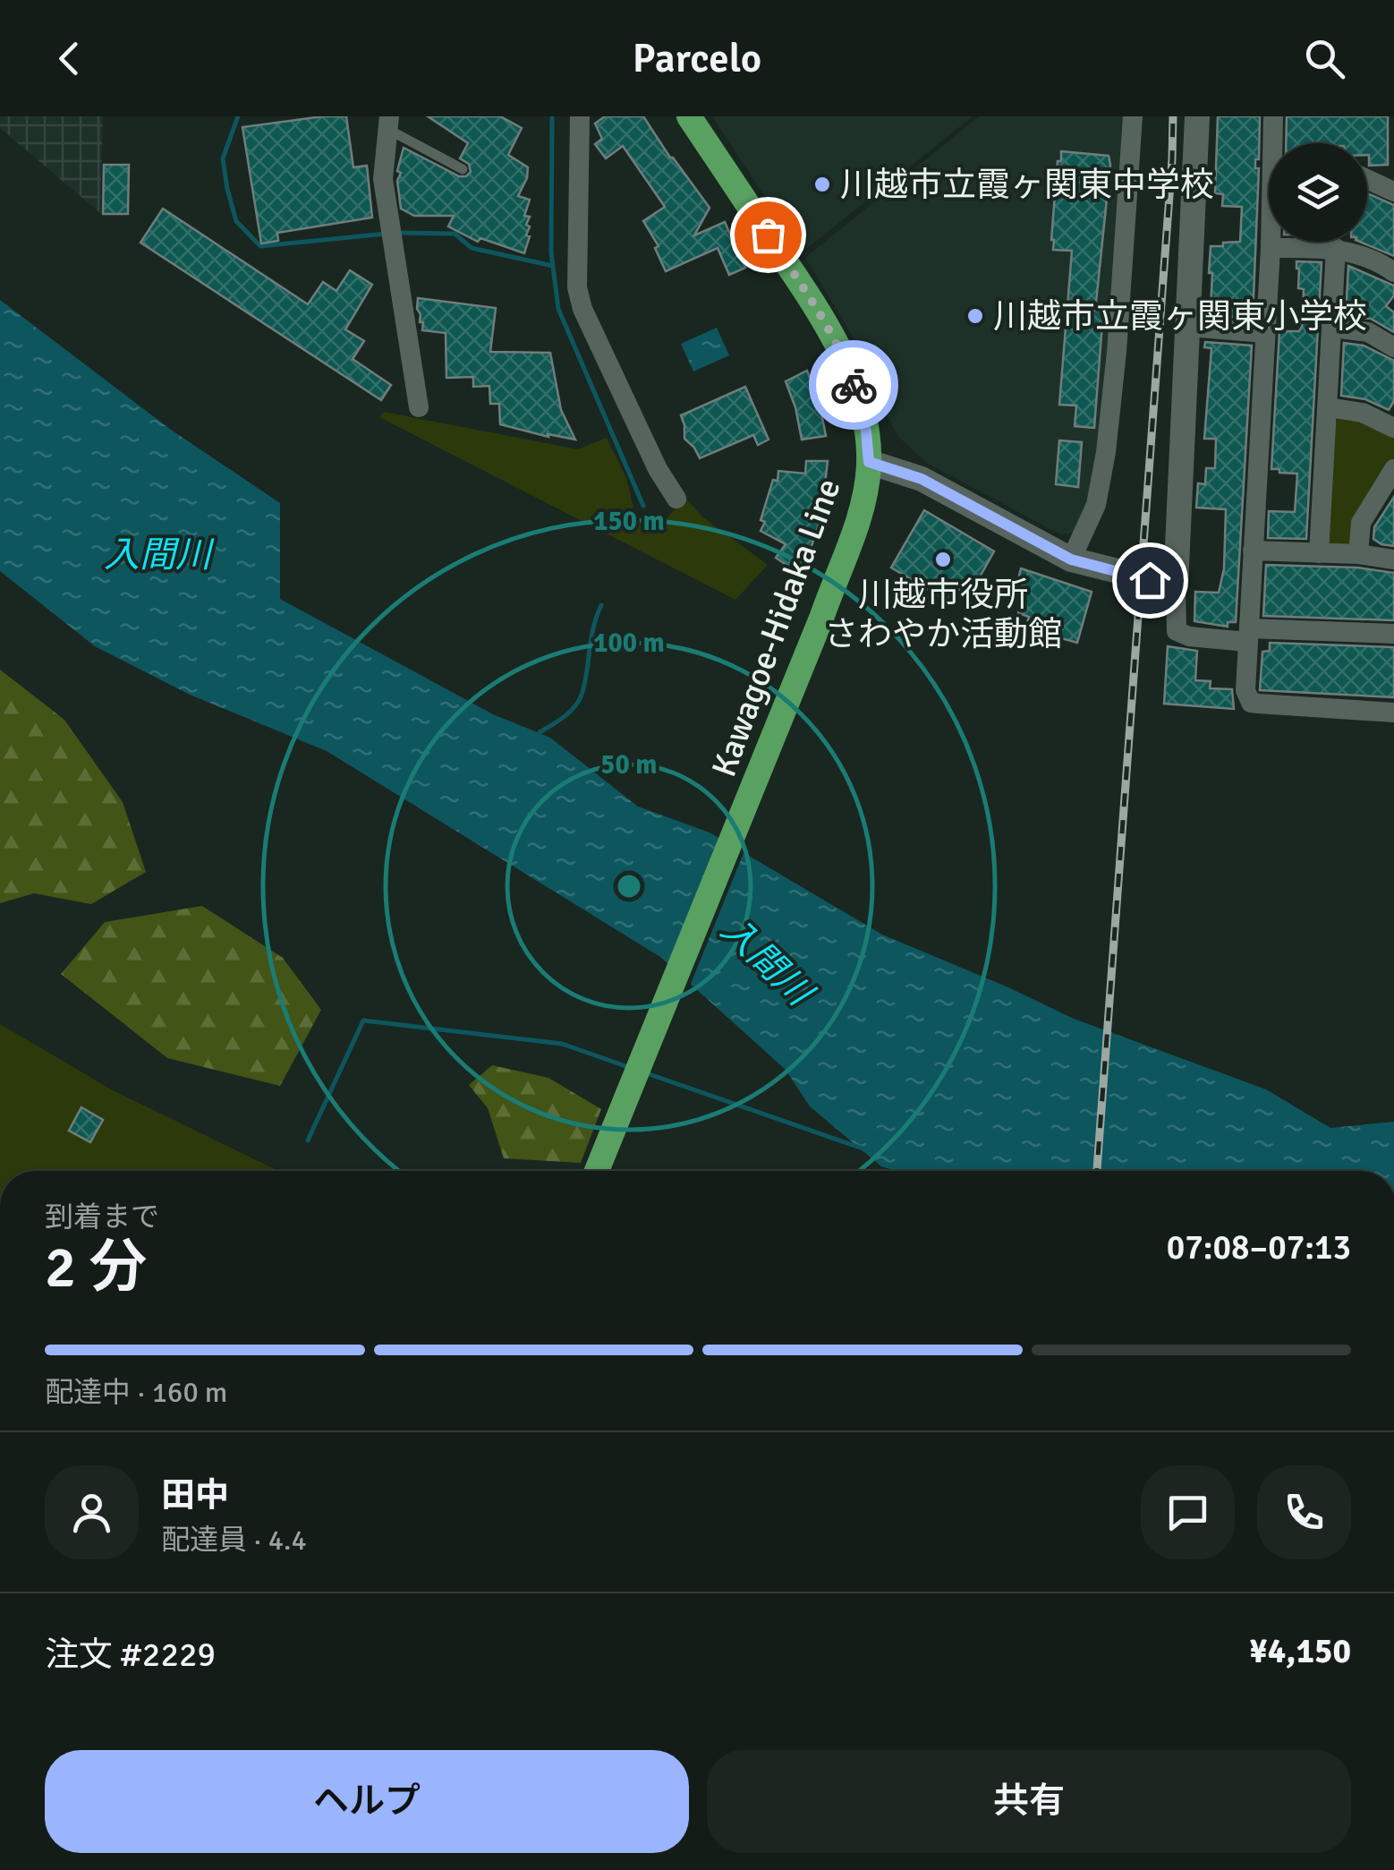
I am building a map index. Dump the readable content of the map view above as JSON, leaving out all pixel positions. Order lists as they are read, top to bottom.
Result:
{
  "streets": {
    "main road": ["Kawagoe-Hidaka Line"]
  },
  "water": ["入間川"],
  "places": ["川越市立霞ヶ関東中学校", "川越市立霞ヶ関東小学校", "川越市役所 さわやか活動館"],
  "page": {
    "header": "Parcelo",
    "heading": ["2 分", "到着まで", "07:08–07:13"],
    "panel": [
      "田中",
      "配達員 · 4.4",
      "注文 #2229",
      "¥4,150"
    ],
    "bar": "配達中 · 160 m",
    "buttons": ["ヘルプ", "共有"]
  },
  "rings": ["150 m", "100 m", "50 m"]
}
